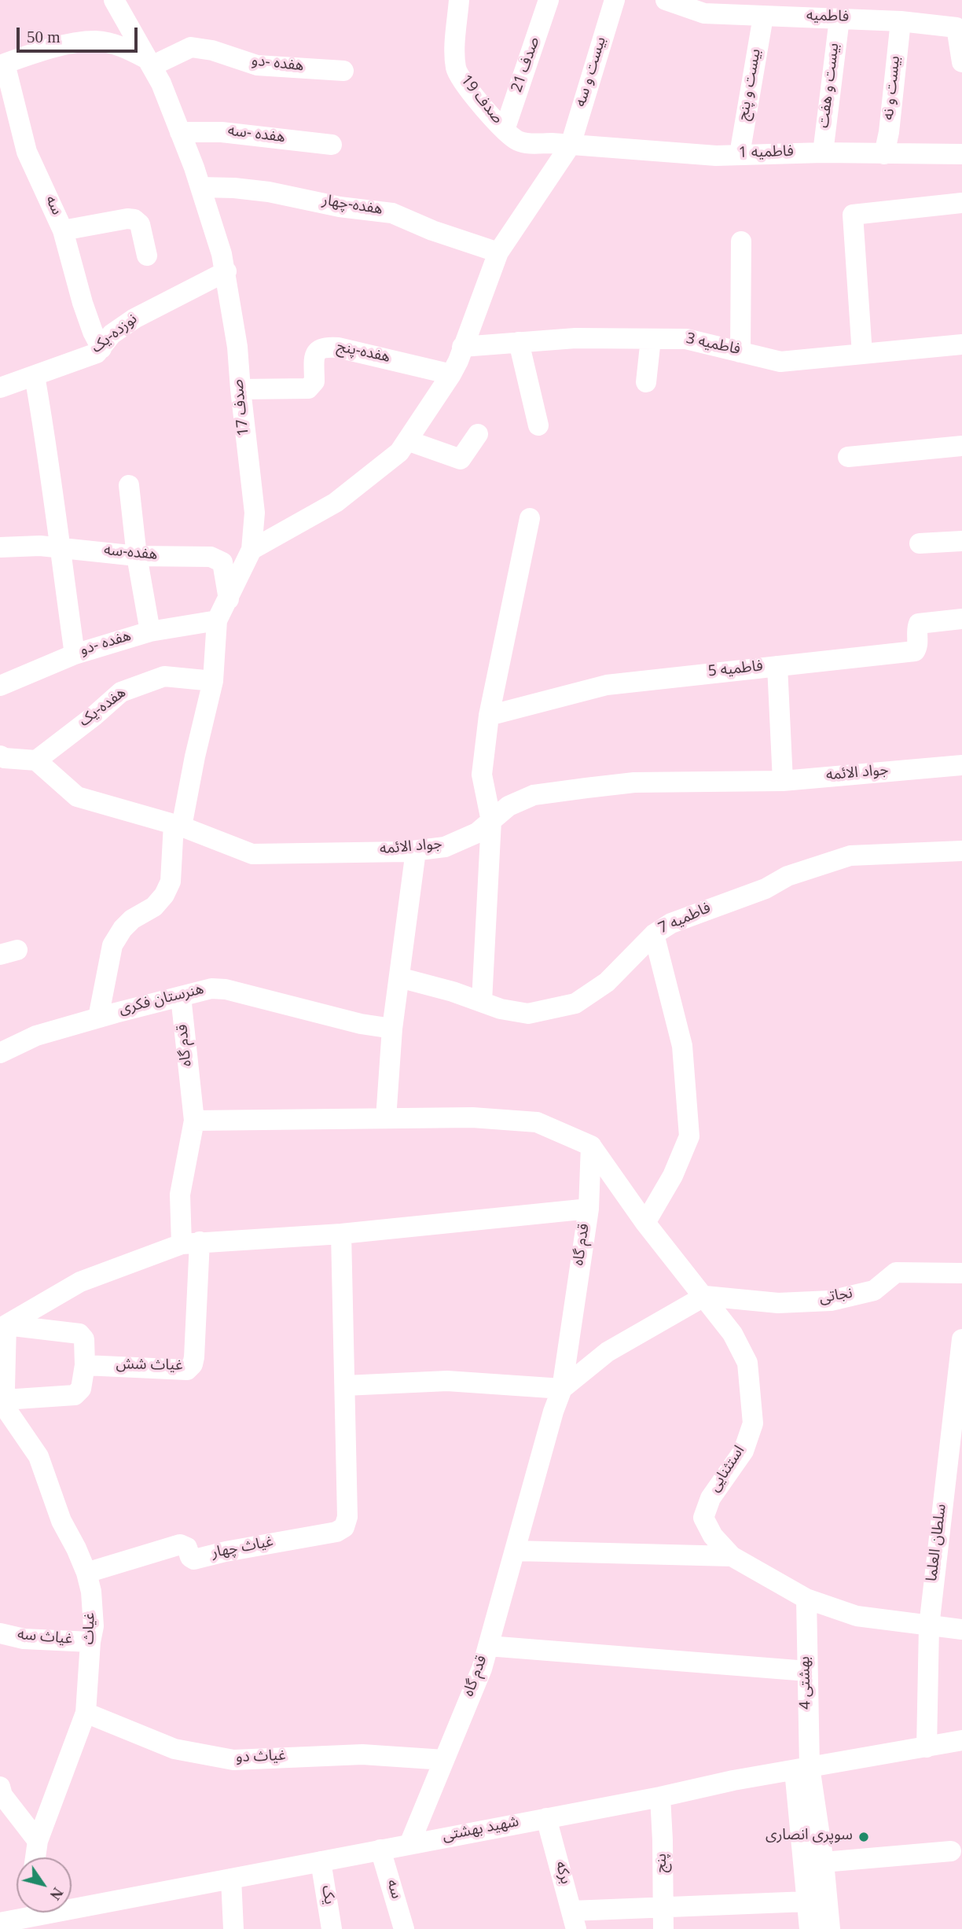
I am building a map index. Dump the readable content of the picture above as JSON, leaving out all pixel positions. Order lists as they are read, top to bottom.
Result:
{
  "streets": {
    "street": [
      "فاطمیه",
      "هفده -دو",
      "صدف 21",
      "بیست و سه",
      "بیست و پنج",
      "بیست و هفت",
      "بیست و نه",
      "صدف 19",
      "هفده -سه",
      "فاطمیه 1",
      "سه",
      "هفده-چهار",
      "نوزده-یک",
      "فاطمیه 3",
      "هفده-پنج",
      "صدف 17",
      "هفده-سه",
      "فاطمیه 5",
      "هفده-یک",
      "جواد الائمه",
      "فاطمیه 7",
      "هنرستان فکری",
      "قدم گاه",
      "نجاتی",
      "غیاث شش",
      "استثنایی",
      "سلطان العلما",
      "غیاث چهار",
      "غیاث",
      "غیاث سه",
      "بهشتی 4",
      "غیاث دو",
      "شهید بهشتی",
      "پنج",
      "برکه",
      "یک"
    ]
  },
  "crossings": [
    ["فاطمیه", "بیست و پنج"],
    ["فاطمیه", "بیست و هفت"],
    ["فاطمیه", "بیست و نه"],
    ["هفده -دو", "صدف 17"],
    ["صدف 21", "صدف 19"],
    ["بیست و سه", "صدف 19"],
    ["بیست و سه", "فاطمیه 1"],
    ["بیست و سه", "هفده-چهار"],
    ["بیست و سه", "فاطمیه 3"],
    ["بیست و سه", "هفده-پنج"],
    ["بیست و سه", "صدف 17"],
    ["بیست و پنج", "فاطمیه 1"],
    ["بیست و هفت", "فاطمیه 1"],
    ["بیست و نه", "فاطمیه 1"],
    ["صدف 19", "فاطمیه 1"],
    ["هفده -سه", "صدف 17"],
    ["سه", "نوزده-یک"],
    ["سه", "شهید بهشتی"],
    ["هفده-چهار", "صدف 17"],
    ["نوزده-یک", "صدف 17"],
    ["هفده-پنج", "صدف 17"],
    ["صدف 17", "هفده-سه"],
    ["صدف 17", "هفده-یک"],
    ["صدف 17", "جواد الائمه"],
    ["صدف 17", "هنرستان فکری"],
    ["هفده-یک", "جواد الائمه"],
    ["هنرستان فکری", "قدم گاه"],
    ["قدم گاه", "غیاث شش"],
    ["قدم گاه", "استثنایی"],
    ["قدم گاه", "غیاث دو"],
    ["قدم گاه", "شهید بهشتی"],
    ["نجاتی", "استثنایی"],
    ["استثنایی", "سلطان العلما"],
    ["استثنایی", "بهشتی 4"],
    ["سلطان العلما", "شهید بهشتی"],
    ["غیاث چهار", "غیاث"],
    ["غیاث", "غیاث سه"],
    ["غیاث", "غیاث دو"],
    ["بهشتی 4", "شهید بهشتی"],
    ["شهید بهشتی", "پنج"],
    ["شهید بهشتی", "برکه"],
    ["شهید بهشتی", "یک"]
  ],
  "places": ["سوپری انصاری"],
  "scale_bar": "50 m",
  "north": "bottom right"
}
